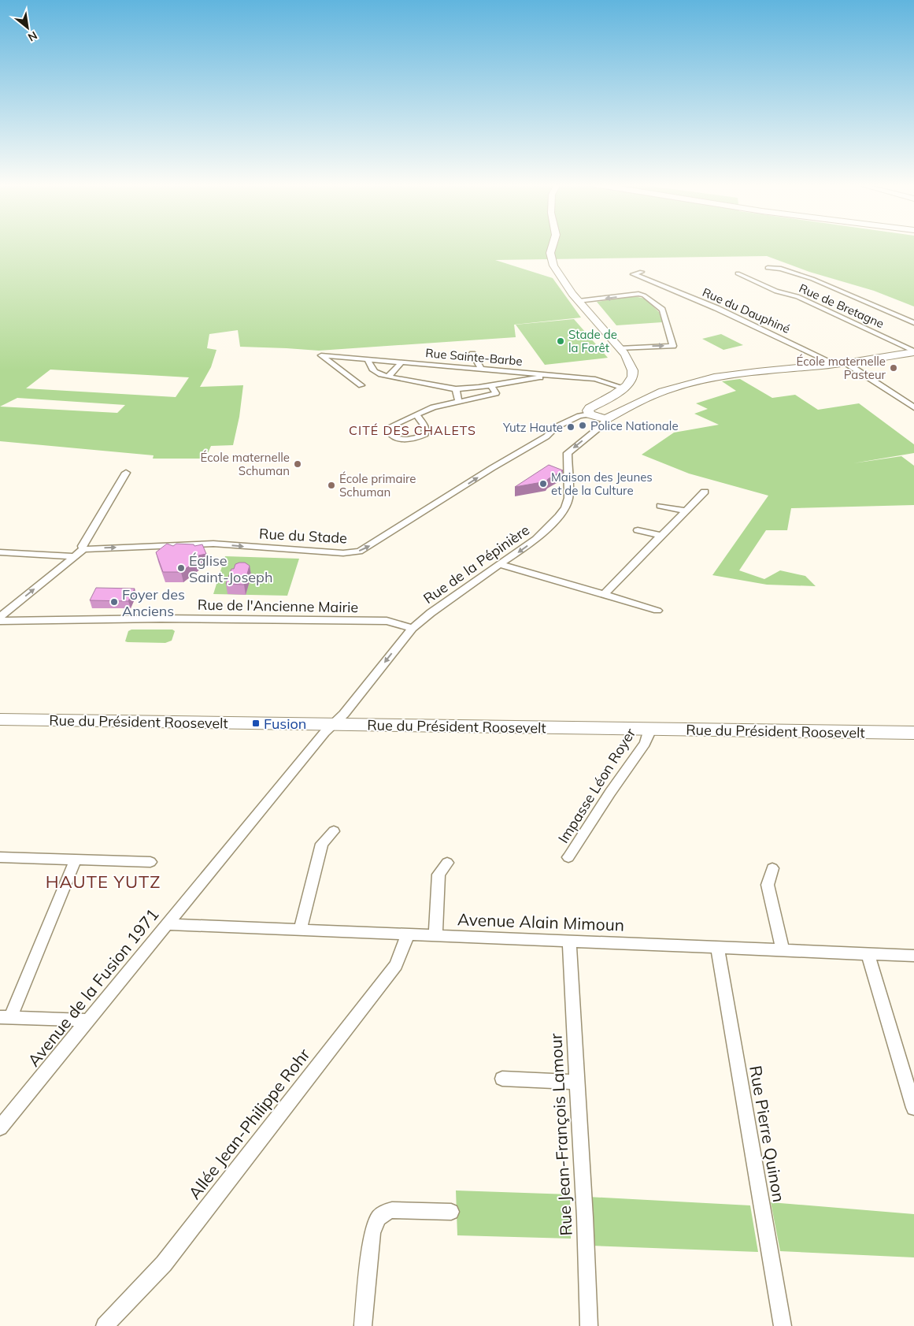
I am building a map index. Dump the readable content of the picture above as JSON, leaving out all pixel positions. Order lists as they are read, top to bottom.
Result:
{
  "streets": {
    "main road": ["Rue du Président Roosevelt"],
    "street": [
      "Rue de Bretagne",
      "Rue du Dauphiné",
      "Rue Sainte-Barbe",
      "Rue du Stade",
      "Rue de la Pépinière",
      "Rue de l'Ancienne Mairie",
      "Impasse Léon Royer",
      "Avenue Alain Mimoun",
      "Avenue de la Fusion 1971",
      "Allée Jean-Philippe Rohr",
      "Rue Pierre Quinon",
      "Rue Jean-François Lamour"
    ]
  },
  "crossings": [
    ["Rue de la Pépinière", "Rue de l'Ancienne Mairie"],
    ["Rue de la Pépinière", "Rue du Président Roosevelt"],
    ["Rue de la Pépinière", "Avenue de la Fusion 1971"],
    ["Rue du Président Roosevelt", "Impasse Léon Royer"],
    ["Rue du Président Roosevelt", "Avenue de la Fusion 1971"],
    ["Avenue Alain Mimoun", "Avenue de la Fusion 1971"],
    ["Avenue Alain Mimoun", "Allée Jean-Philippe Rohr"],
    ["Avenue Alain Mimoun", "Rue Pierre Quinon"],
    ["Avenue Alain Mimoun", "Rue Jean-François Lamour"]
  ],
  "one_way": ["Rue du Stade", "Rue de la Pépinière"],
  "districts": ["CITÉ DES CHALETS", "HAUTE YUTZ"],
  "places": {
    "other": [
      "Stade de la Forêt",
      "École maternelle Pasteur",
      "Police Nationale",
      "Yutz Haute",
      "École maternelle Schuman",
      "Maison des Jeunes et de la Culture",
      "École primaire Schuman",
      "Église Saint-Joseph",
      "Foyer des Anciens"
    ],
    "transit": ["Fusion"]
  },
  "north": "bottom right"
}
